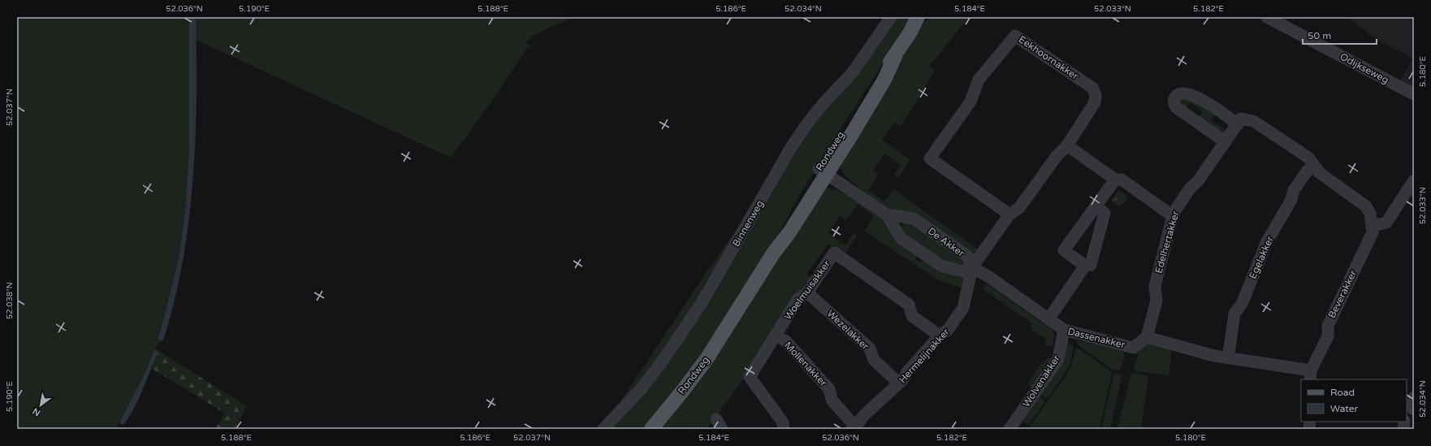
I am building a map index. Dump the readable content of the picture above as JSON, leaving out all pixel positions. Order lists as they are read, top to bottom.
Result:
{
  "streets": {
    "main road": ["Rondweg"],
    "street": [
      "Eekhoornakker",
      "Odijkseweg",
      "Binnenweg",
      "De Akker",
      "Edelhertakker",
      "Egelakker",
      "Woelmuisakker",
      "Beverakker",
      "Wezelakker",
      "Dassenakker",
      "Hermelijnakker",
      "Mollenakker",
      "Wolvenakker"
    ]
  },
  "crossings": [
    ["Eekhoornakker", "De Akker"],
    ["Eekhoornakker", "Dassenakker"],
    ["Eekhoornakker", "Hermelijnakker"],
    ["Rondweg", "De Akker"],
    ["De Akker", "Dassenakker"],
    ["De Akker", "Hermelijnakker"],
    ["Edelhertakker", "Dassenakker"],
    ["Woelmuisakker", "Wezelakker"],
    ["Woelmuisakker", "Hermelijnakker"],
    ["Woelmuisakker", "Mollenakker"],
    ["Wezelakker", "Hermelijnakker"],
    ["Dassenakker", "Hermelijnakker"],
    ["Dassenakker", "Wolvenakker"],
    ["Hermelijnakker", "Mollenakker"]
  ],
  "legend": ["Road", "Water"],
  "scale_bar": "50 m",
  "north": "bottom left",
  "coordinates": [
    "52.036°N",
    "5.190°E",
    "5.188°E",
    "5.186°E",
    "52.034°N",
    "5.184°E",
    "52.033°N",
    "5.182°E",
    "5.180°E",
    "52.037°N",
    "52.038°N"
  ]
}
